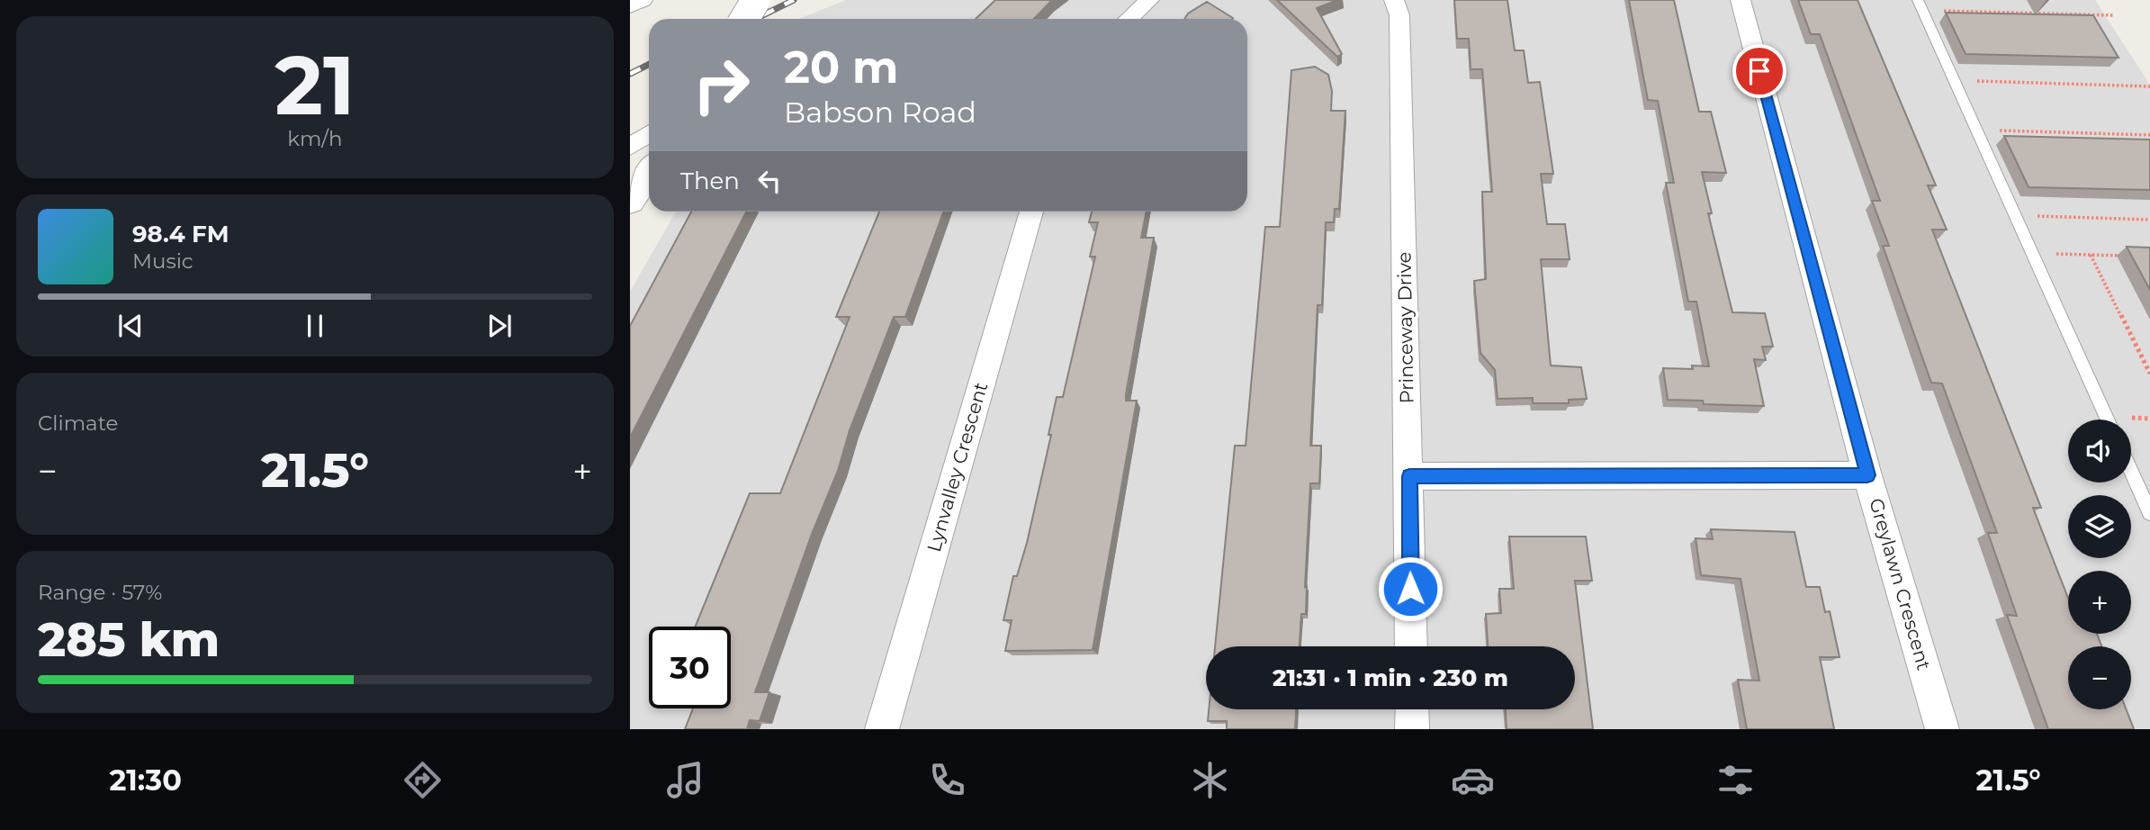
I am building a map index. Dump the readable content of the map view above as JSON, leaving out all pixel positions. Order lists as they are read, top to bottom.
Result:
{
  "streets": {
    "street": ["Princeway Drive", "Lynvalley Crescent", "Greylawn Crescent"]
  },
  "page": {
    "tile": [
      ["21", "km/h"],
      "Climate",
      ["Range · 57%", "285 km"]
    ],
    "turn": ["20 m", "Babson Road"],
    "then": "Then",
    "song": ["98.4 FM", "Music"],
    "map_buttons": ["+", "−"],
    "heat": ["−", "21.5°", "+"],
    "limit": "30",
    "trip": "21:31 · 1 min · 230 m",
    "tabs": ["21:30", "21.5°"]
  }
}
